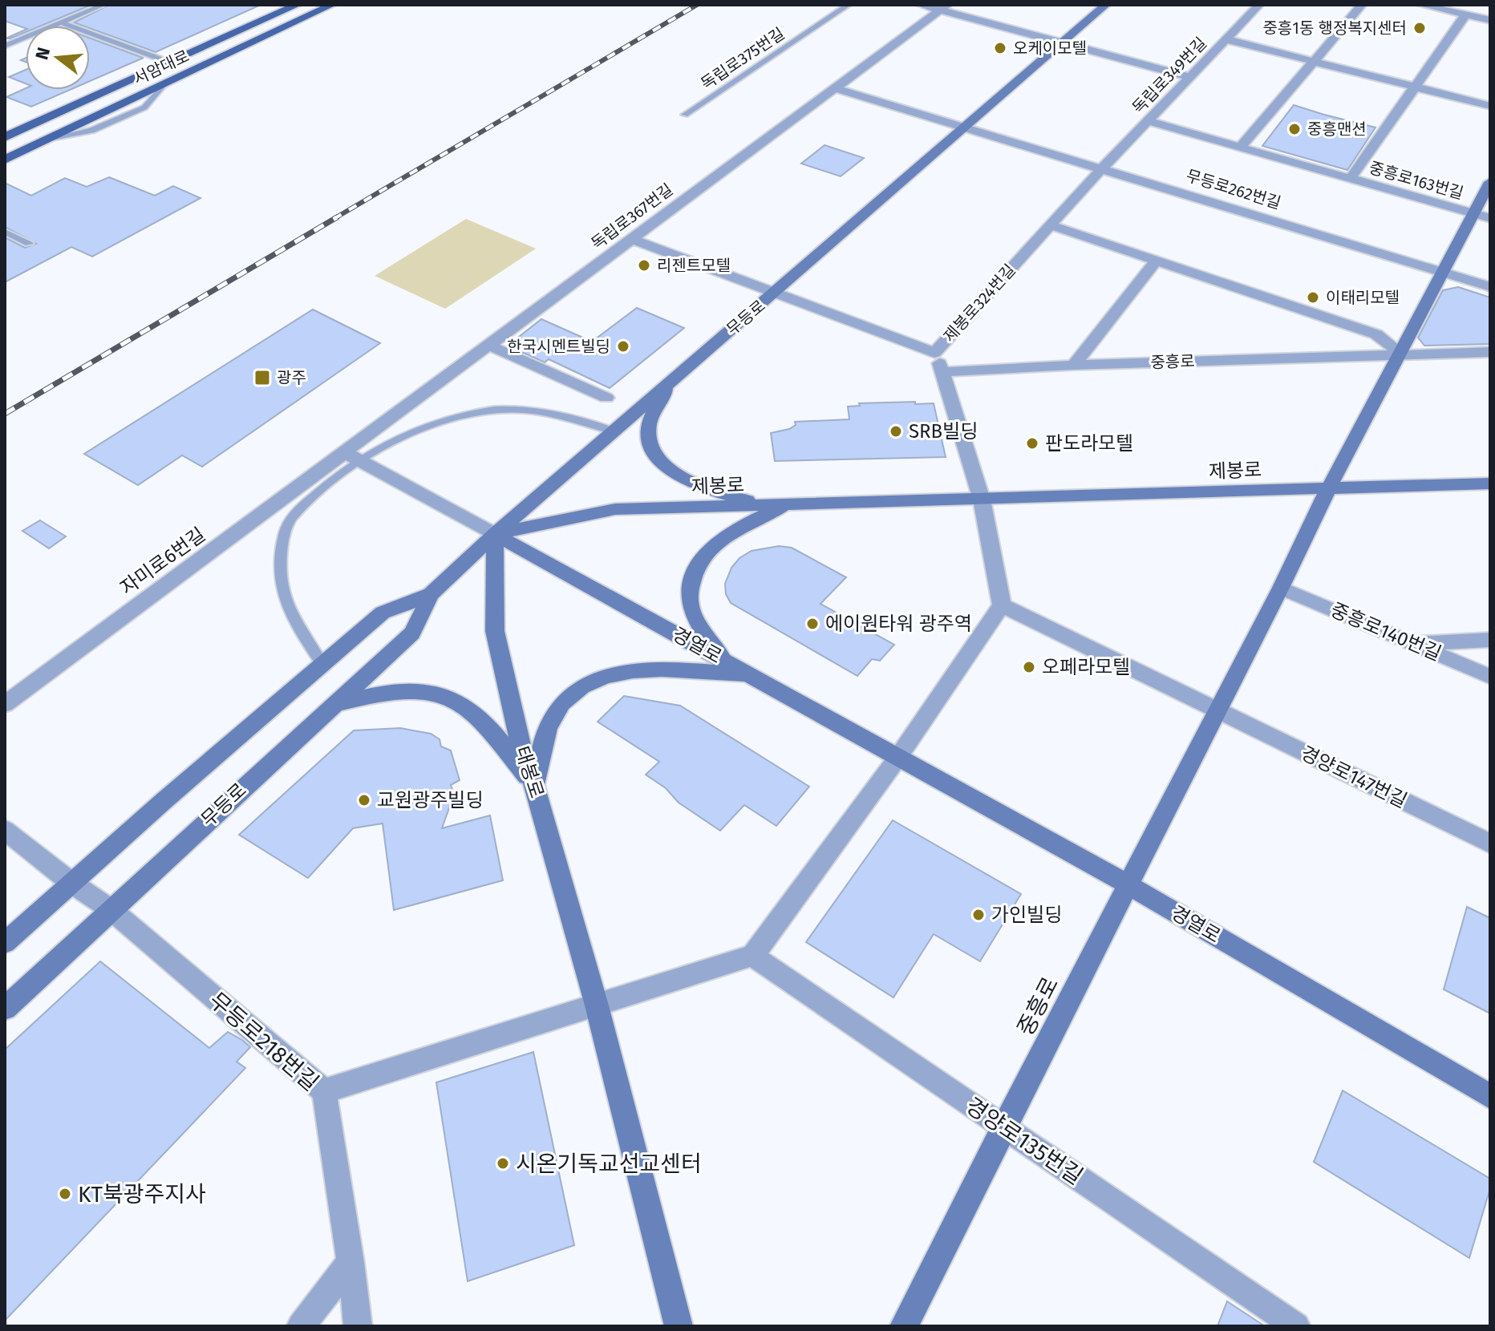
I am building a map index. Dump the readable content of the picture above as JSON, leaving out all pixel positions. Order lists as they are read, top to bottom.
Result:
{
  "streets": {
    "main road": ["서암대로"],
    "street": [
      "독립로349번길",
      "중흥로163번길",
      "무등로262번길",
      "독립로367번길",
      "제봉로324번길",
      "무등로",
      "중흥로",
      "제봉로",
      "자미로6번길",
      "중흥로140번길",
      "경열로",
      "태봉로",
      "경양로147번길",
      "무등로218번길",
      "경양로135번길"
    ],
    "lane": ["독립로375번길"]
  },
  "crossings": [
    ["독립로349번길", "중흥로163번길"],
    ["독립로349번길", "무등로262번길"],
    ["독립로349번길", "제봉로324번길"],
    ["중흥로163번길", "중흥로"],
    ["무등로262번길", "독립로367번길"],
    ["무등로262번길", "제봉로324번길"],
    ["무등로262번길", "무등로"],
    ["무등로262번길", "중흥로"],
    ["독립로367번길", "자미로6번길"],
    ["제봉로324번길", "중흥로"],
    ["제봉로324번길", "제봉로"],
    ["무등로", "제봉로"],
    ["무등로", "경열로"],
    ["무등로", "태봉로"],
    ["무등로", "무등로218번길"],
    ["중흥로", "제봉로"],
    ["중흥로", "중흥로140번길"],
    ["중흥로", "경열로"],
    ["중흥로", "경양로147번길"],
    ["중흥로", "경양로135번길"],
    ["제봉로", "경열로"],
    ["제봉로", "태봉로"],
    ["경열로", "태봉로"]
  ],
  "places": {
    "other": [
      "중흥1동 행정복지센터",
      "오케이모텔",
      "중흥맨션",
      "리젠트모텔",
      "이태리모텔",
      "한국시멘트빌딩",
      "SRB빌딩",
      "판도라모텔",
      "에이원타워 광주역",
      "오페라모텔",
      "교원광주빌딩",
      "가인빌딩",
      "시온기독교선교센터",
      "KT북광주지사"
    ],
    "transit": ["광주"]
  },
  "north": "left"
}
